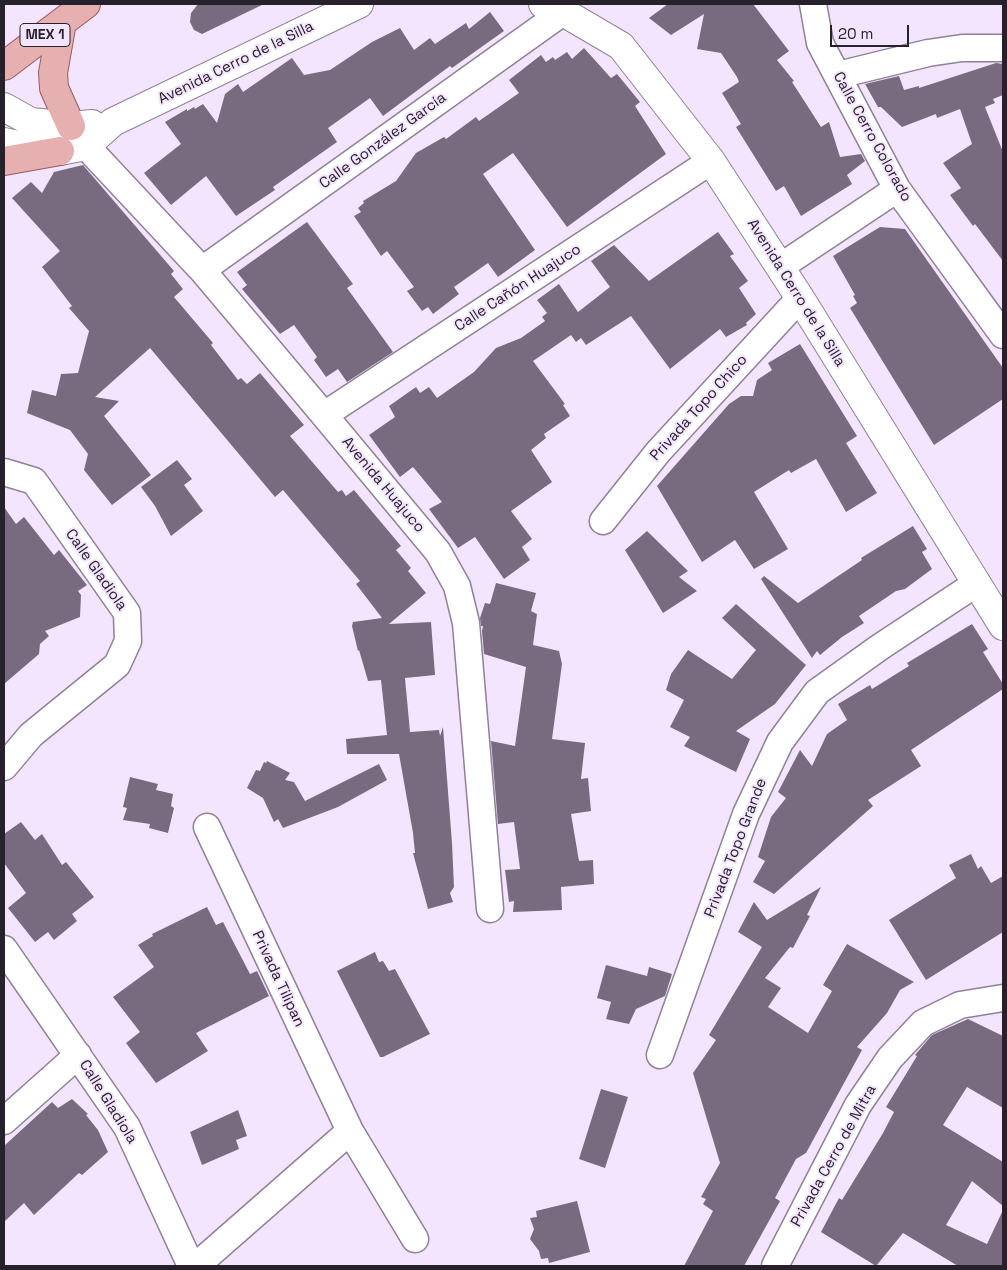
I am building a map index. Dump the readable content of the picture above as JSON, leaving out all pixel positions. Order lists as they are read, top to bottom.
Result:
{
  "streets": {
    "main road": ["MEX 1", "Avenida Cerro de la Silla"],
    "street": [
      "Calle Cerro Colorado",
      "Calle González García",
      "Calle Cañón Huajuco",
      "Privada Topo Chico",
      "Avenida Huajuco",
      "Calle Gladiola",
      "Privada Topo Grande",
      "Privada Tilipan",
      "Privada Cerro de Mitra"
    ]
  },
  "crossings": [
    ["Avenida Cerro de la Silla", "Calle González García"],
    ["Avenida Cerro de la Silla", "Calle Cañón Huajuco"],
    ["Avenida Cerro de la Silla", "Privada Topo Chico"],
    ["Avenida Cerro de la Silla", "Avenida Huajuco"],
    ["Avenida Cerro de la Silla", "Privada Topo Grande"],
    ["Calle González García", "Avenida Huajuco"],
    ["Calle Cañón Huajuco", "Avenida Huajuco"]
  ],
  "scale_bar": "20 m"
}
